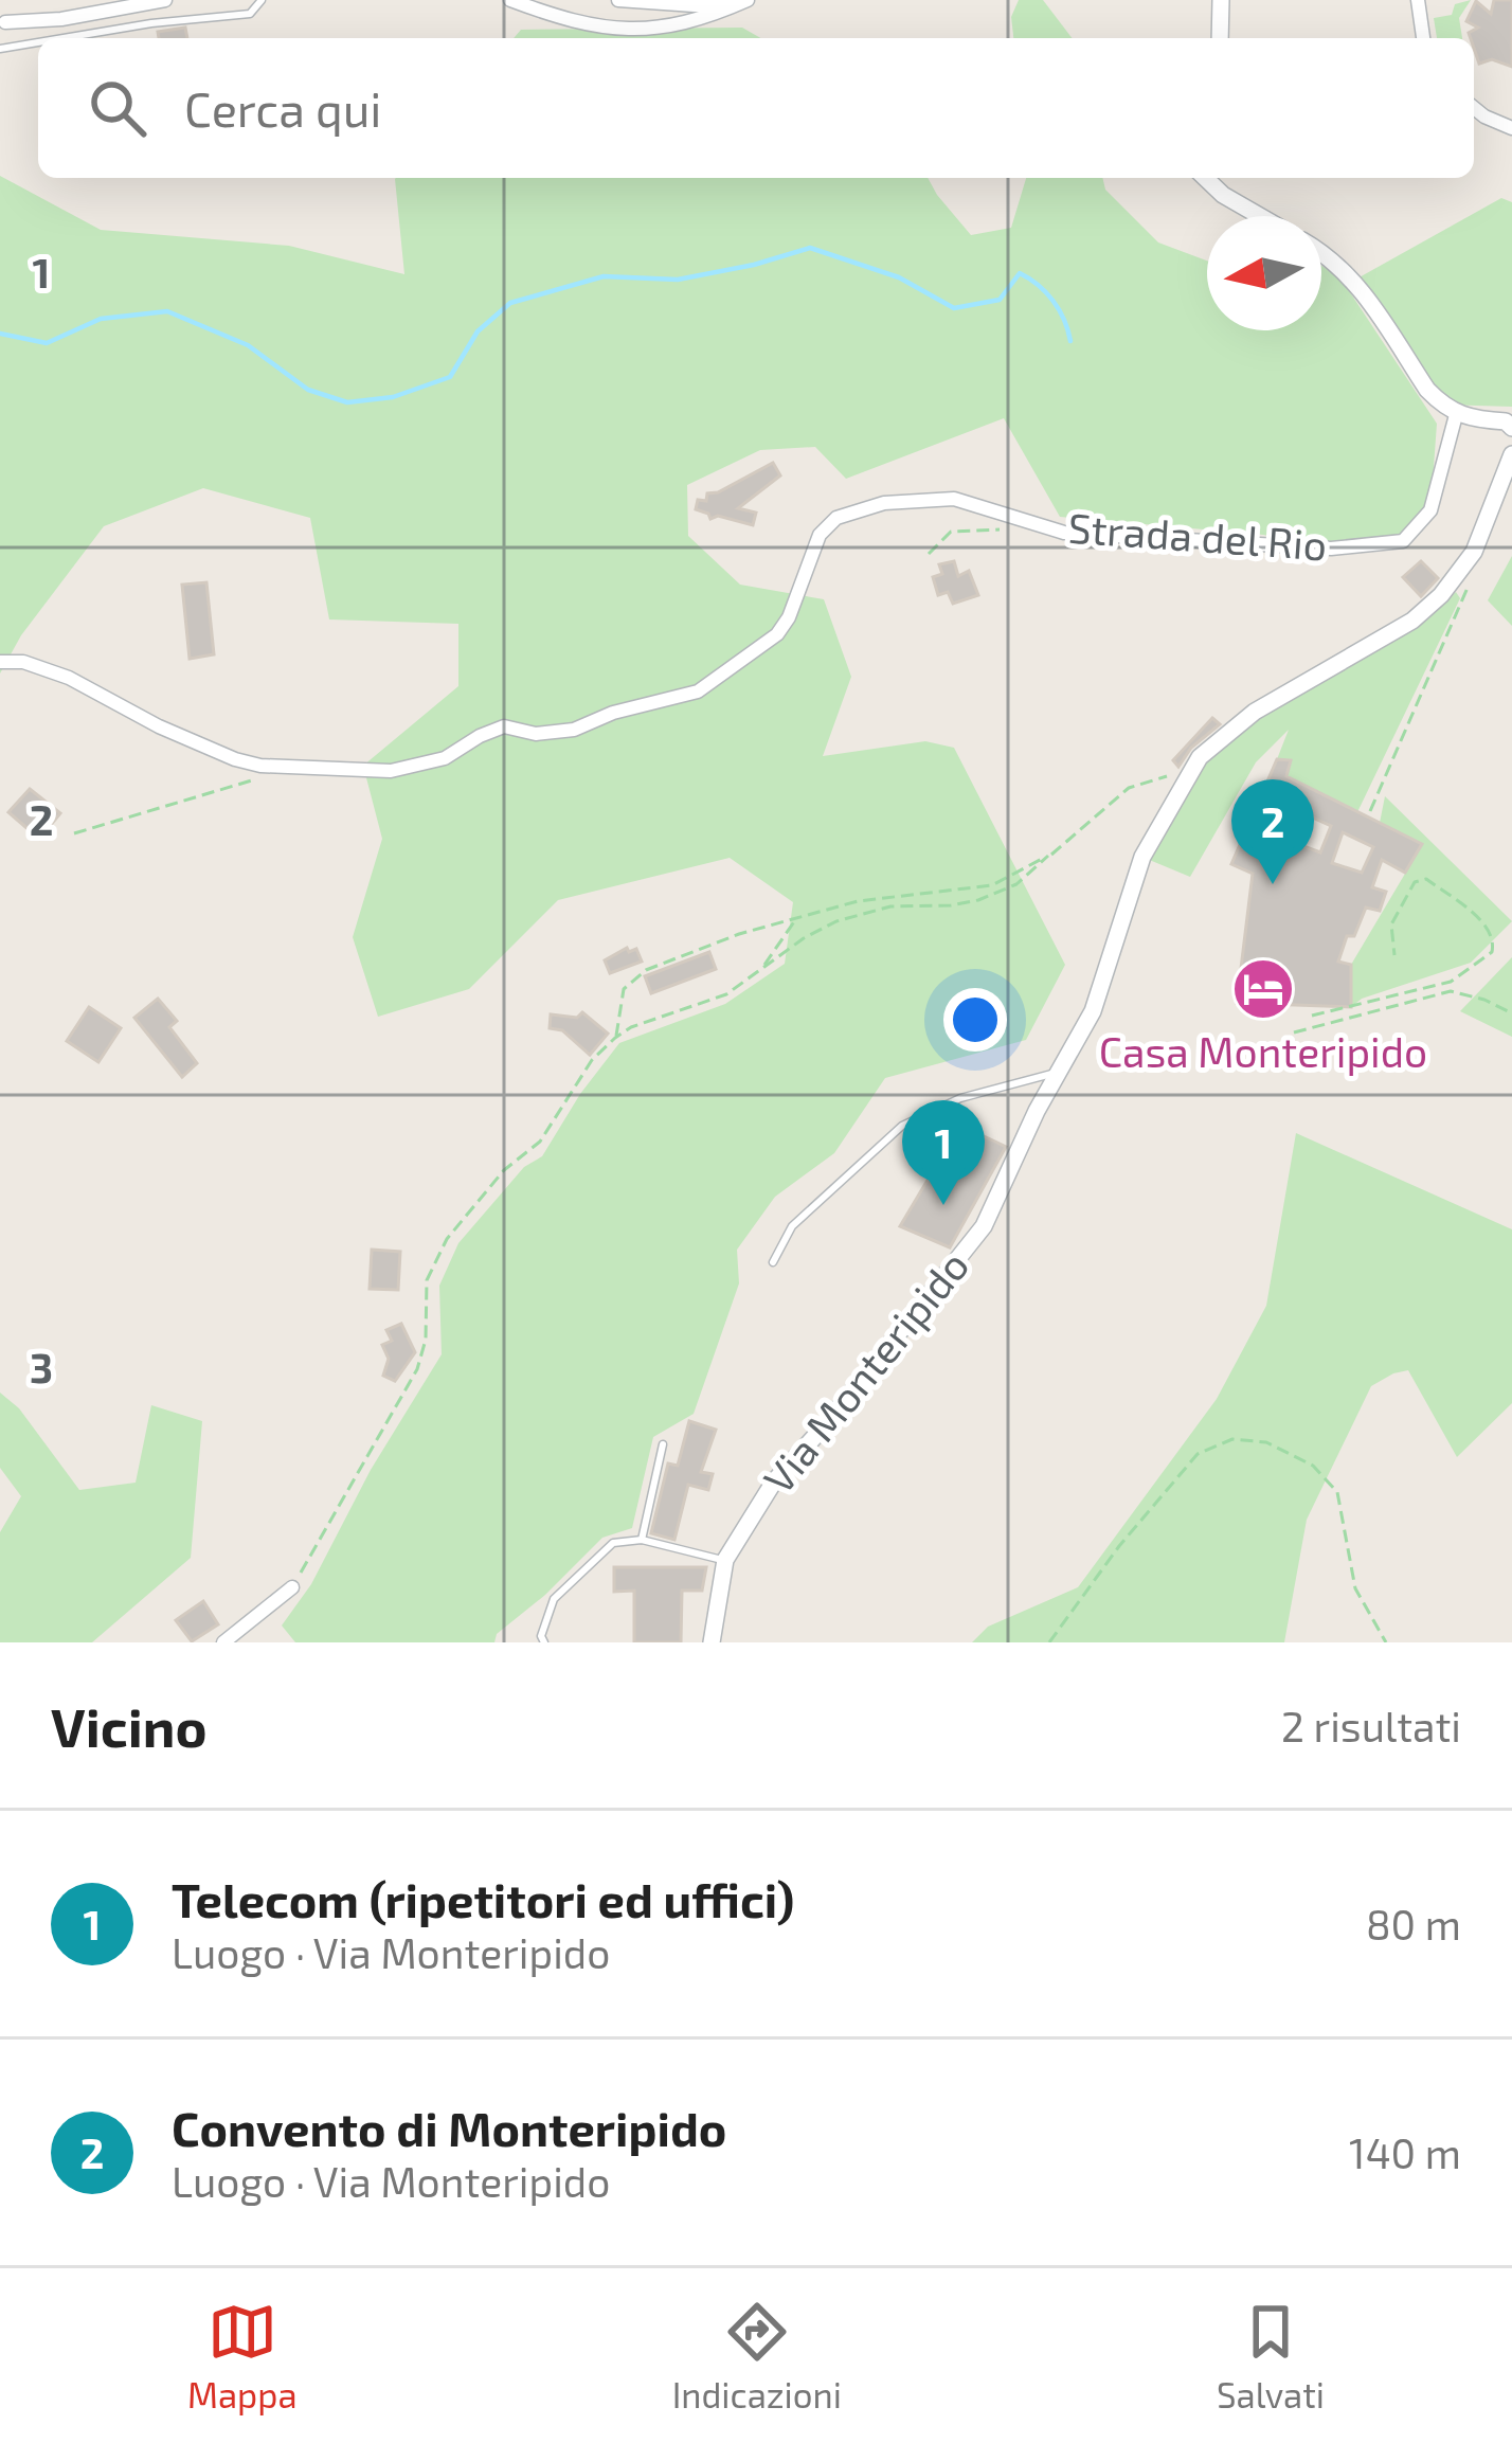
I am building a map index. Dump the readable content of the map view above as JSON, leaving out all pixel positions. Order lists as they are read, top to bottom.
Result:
{
  "streets": {
    "street": ["Strada del Rio", "Via Monteripido"]
  },
  "places": {
    "hotel": ["Casa Monteripido"]
  },
  "north": "left",
  "page": {
    "search": "Cerca qui",
    "pins": ["2", "1"],
    "heading": ["Vicino", "2 risultati"],
    "list": [
      {
        "mark": "1",
        "name": "Telecom (ripetitori ed uffici)",
        "note": "Luogo · Via Monteripido",
        "value": "80 m"
      },
      {
        "mark": "2",
        "name": "Convento di Monteripido",
        "note": "Luogo · Via Monteripido",
        "value": "140 m"
      }
    ],
    "nav": ["Mappa", "Indicazioni", "Salvati"]
  },
  "grid": {
    "rows": ["1", "2", "3"]
  }
}
